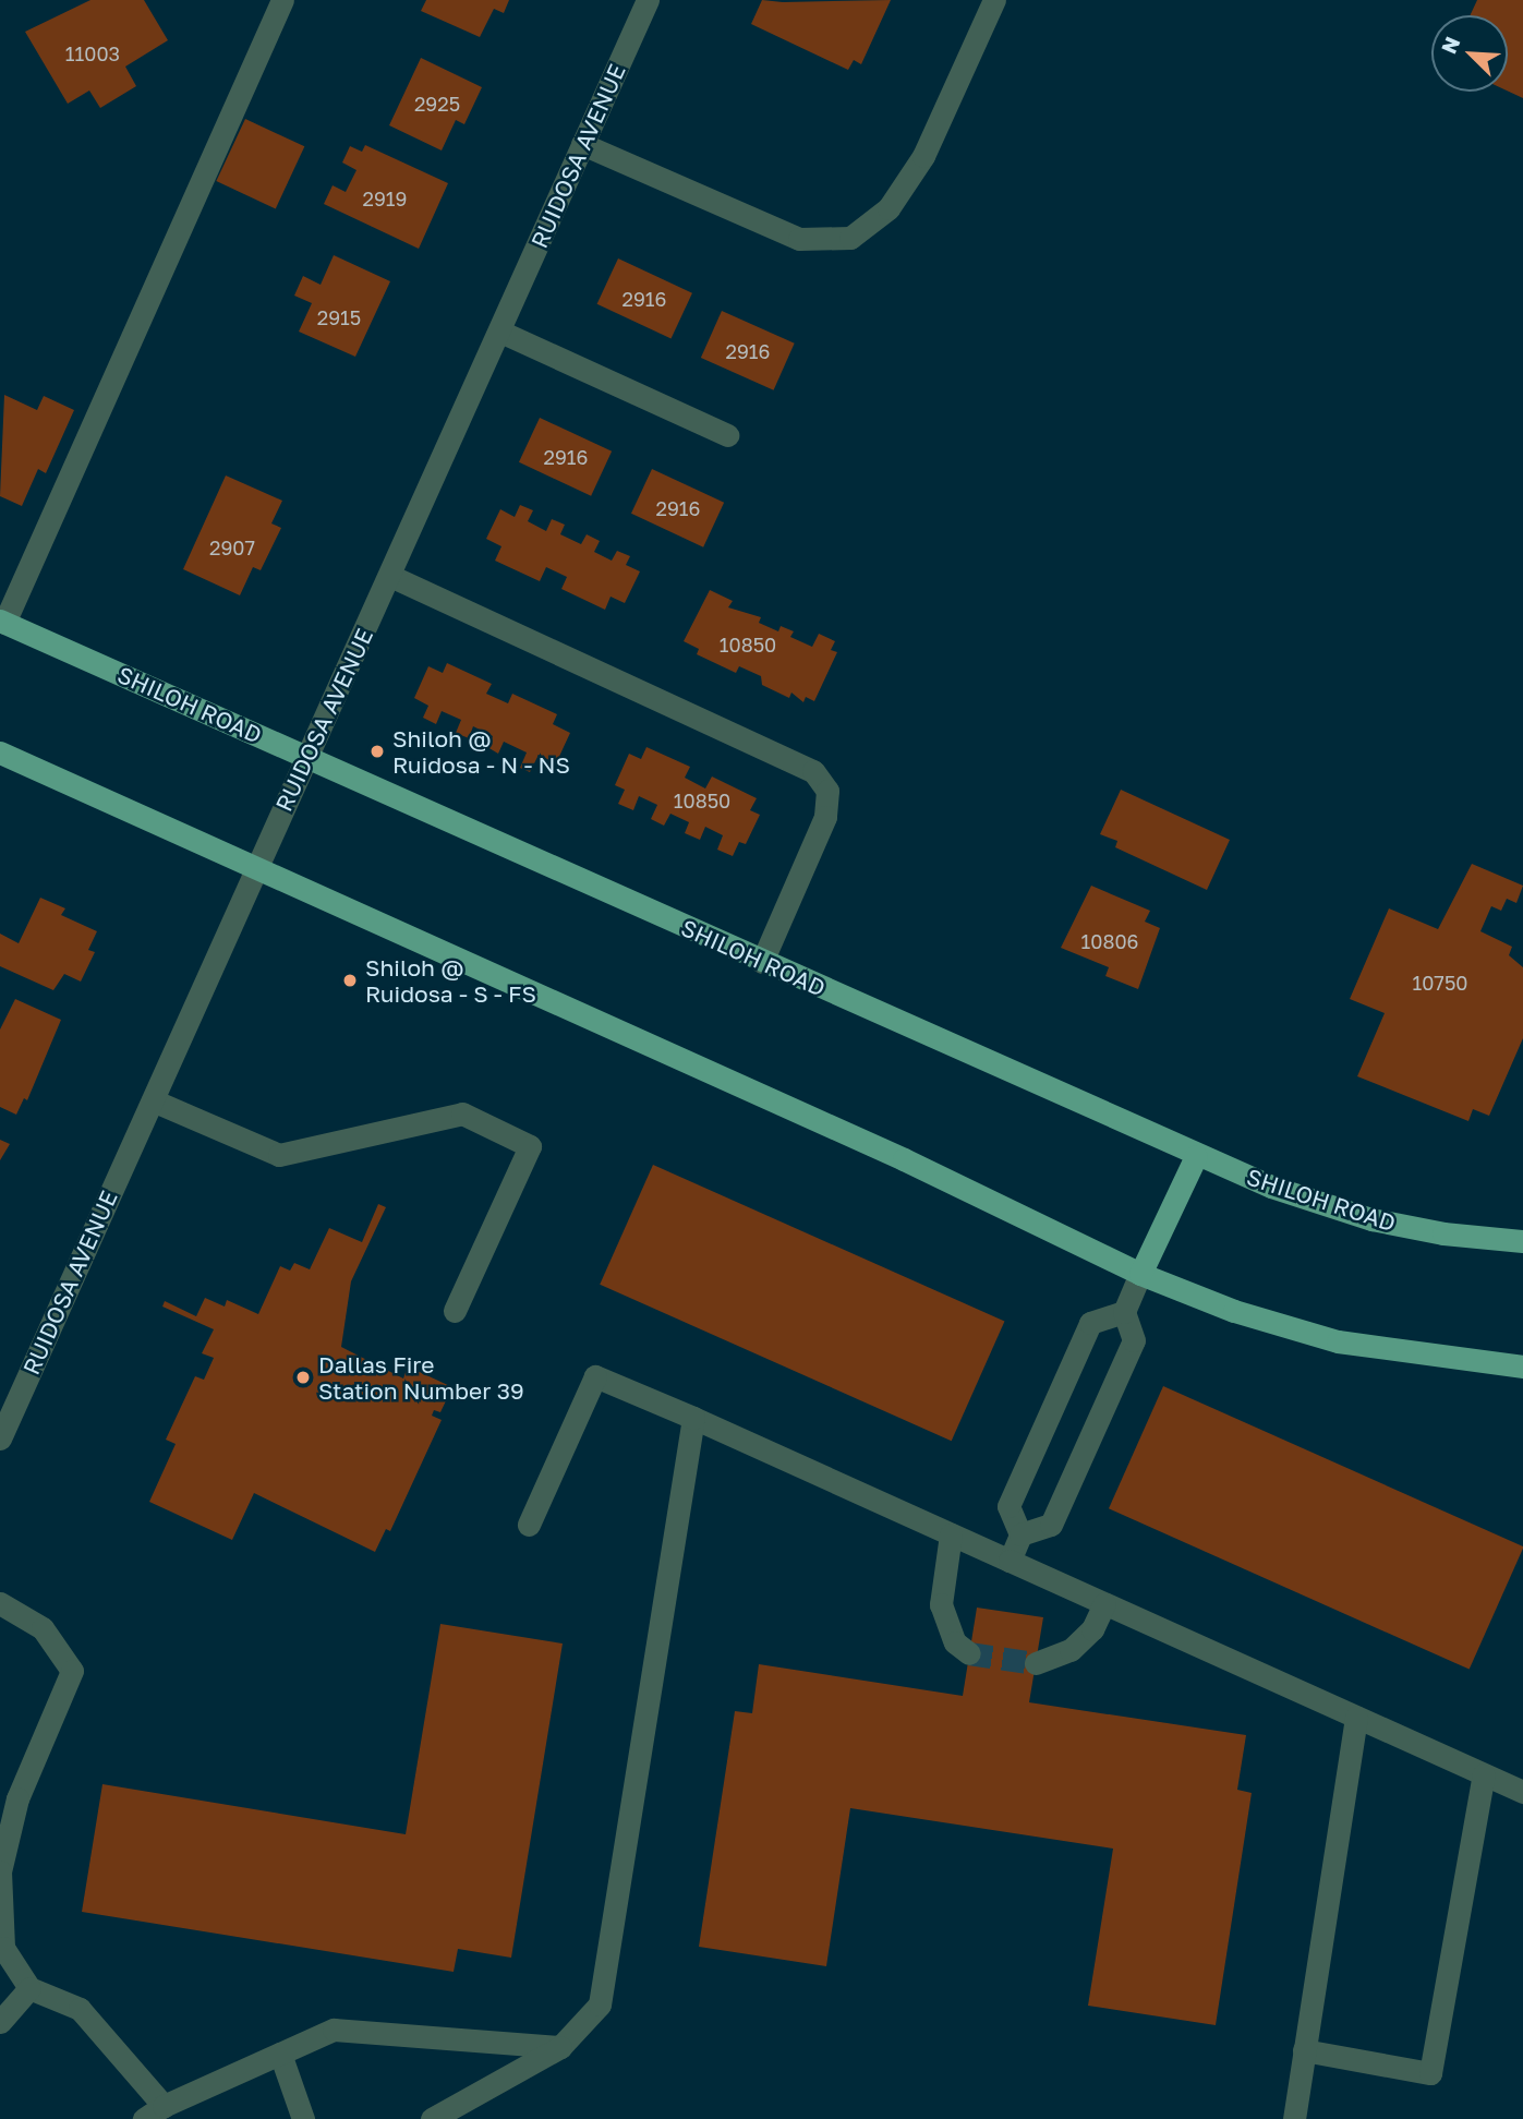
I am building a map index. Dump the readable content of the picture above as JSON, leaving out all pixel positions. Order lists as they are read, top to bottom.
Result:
{
  "streets": {
    "main road": ["SHILOH ROAD"],
    "street": ["RUIDOSA AVENUE"]
  },
  "crossings": [
    ["RUIDOSA AVENUE", "SHILOH ROAD"]
  ],
  "places": ["Shiloh @ Ruidosa - N - NS", "Shiloh @ Ruidosa - S - FS", "Dallas Fire Station Number 39"],
  "house_numbers": [
    "11003",
    "2925",
    "2919",
    "2916",
    "2915",
    "2916",
    "2916",
    "2916",
    "2907",
    "10850",
    "10850",
    "10806",
    "10750"
  ],
  "north": "top left"
}
